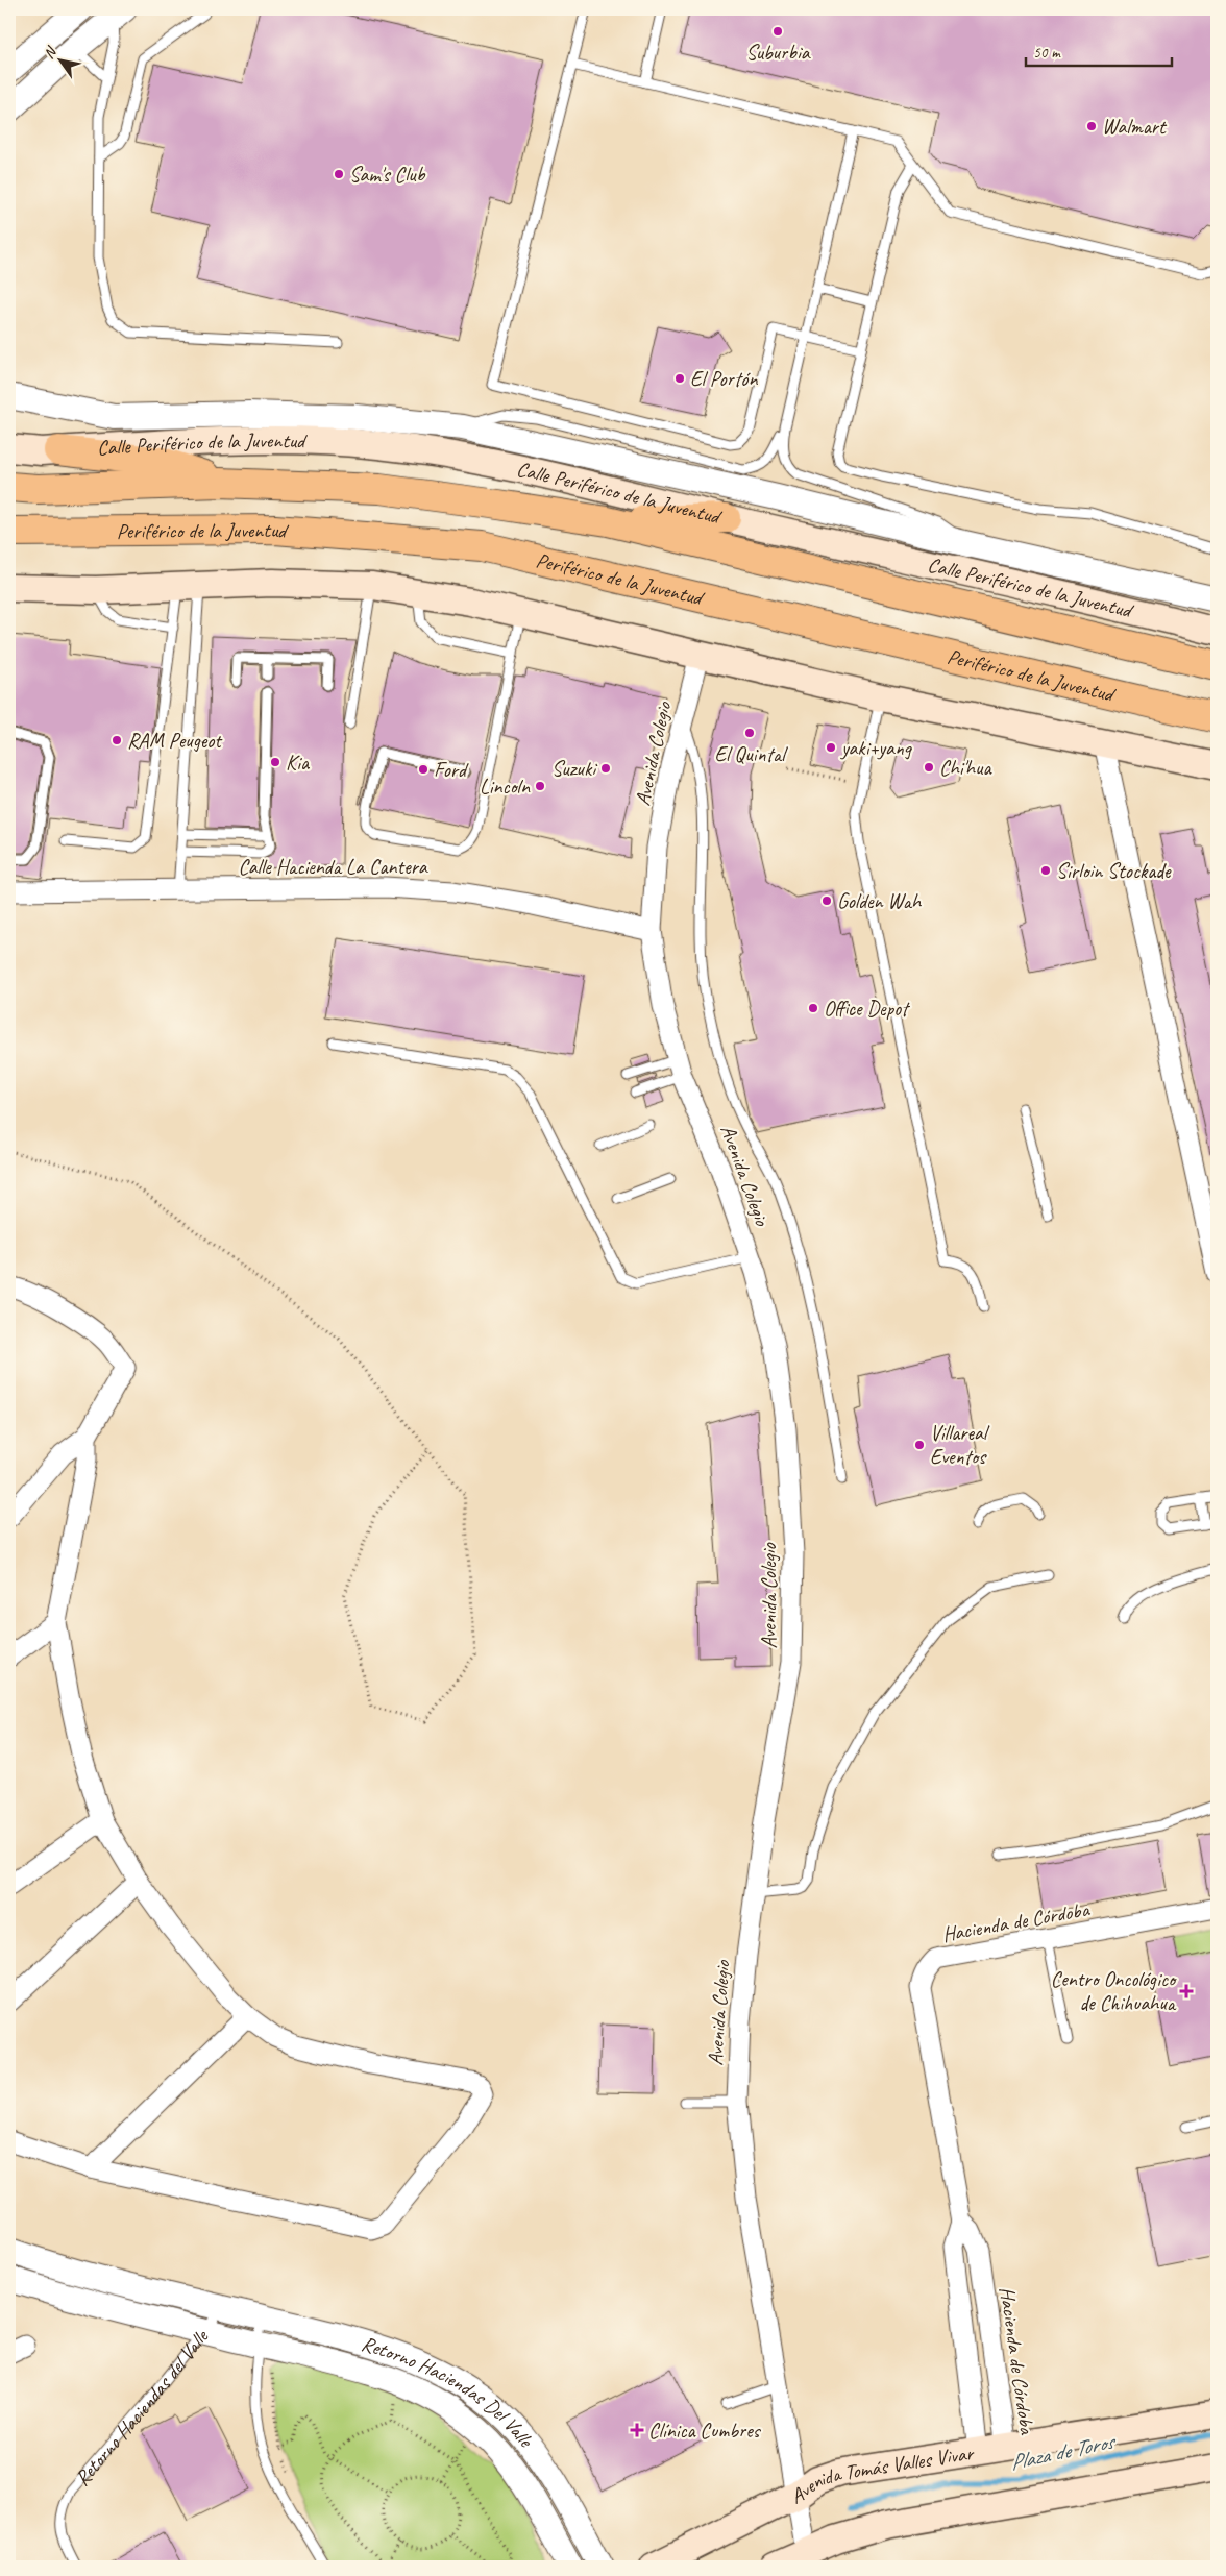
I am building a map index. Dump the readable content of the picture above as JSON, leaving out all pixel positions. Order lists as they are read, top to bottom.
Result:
{
  "streets": {
    "highway": ["Periférico de la Juventud"],
    "main road": ["Calle Periférico de la Juventud", "Avenida Tomás Valles Vivar"],
    "street": [
      "Avenida Colegio",
      "Calle Hacienda La Cantera",
      "Hacienda de Córdoba",
      "Retorno Haciendas Del Valle",
      "Retorno Haciendas del Valle"
    ]
  },
  "crossings": [
    ["Avenida Colegio", "Calle Hacienda La Cantera"],
    ["Avenida Colegio", "Avenida Tomás Valles Vivar"],
    ["Hacienda de Córdoba", "Avenida Tomás Valles Vivar"],
    ["Retorno Haciendas Del Valle", "Retorno Haciendas del Valle"]
  ],
  "water": ["Plaza de Toros"],
  "places": {
    "other": [
      "Suburbia",
      "Walmart",
      "Sam's Club",
      "El Portón",
      "El Quintal",
      "RAM Peugeot",
      "yaki+yang",
      "Kia",
      "Chi'hua",
      "Suzuki",
      "Ford",
      "Lincoln",
      "Sirloin Stockade",
      "Golden Wah",
      "Office Depot",
      "Villareal Eventos"
    ],
    "health": ["Centro Oncológico de Chihuahua", "Clínica Cumbres"]
  },
  "scale_bar": "50 m",
  "north": "top left"
}
